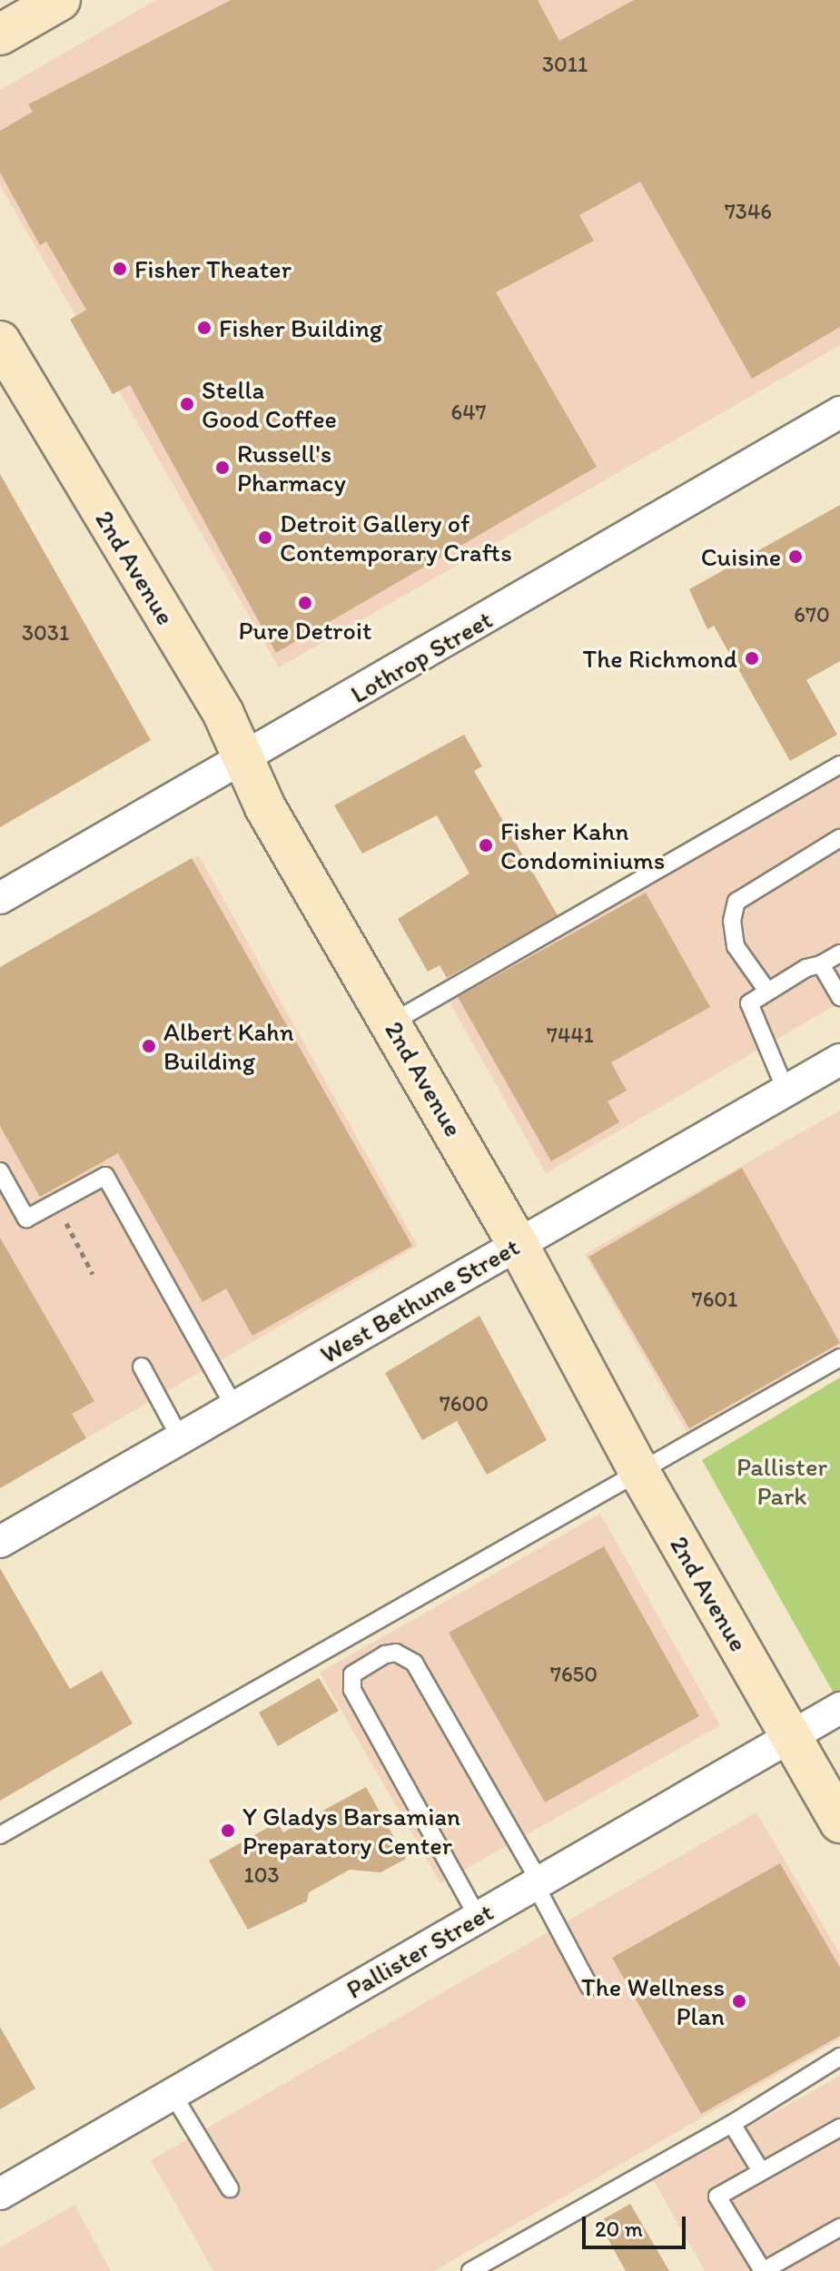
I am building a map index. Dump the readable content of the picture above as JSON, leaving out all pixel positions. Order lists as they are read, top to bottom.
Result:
{
  "streets": {
    "street": [
      "2nd Avenue",
      "Lothrop Street",
      "West Bethune Street",
      "Pallister Street"
    ]
  },
  "crossings": [
    ["2nd Avenue", "Lothrop Street"],
    ["2nd Avenue", "West Bethune Street"],
    ["2nd Avenue", "Pallister Street"]
  ],
  "parks": ["Pallister Park"],
  "places": [
    "Fisher Theater",
    "Fisher Building",
    "Stella Good Coffee",
    "Russell's Pharmacy",
    "Detroit Gallery of Contemporary Crafts",
    "Cuisine",
    "Pure Detroit",
    "The Richmond",
    "Fisher Kahn Condominiums",
    "Albert Kahn Building",
    "Y Gladys Barsamian Preparatory Center",
    "The Wellness Plan"
  ],
  "house_numbers": [
    "3011",
    "7346",
    "647",
    "670",
    "3031",
    "7441",
    "7601",
    "7600",
    "7650",
    "103"
  ],
  "scale_bar": "20 m"
}
